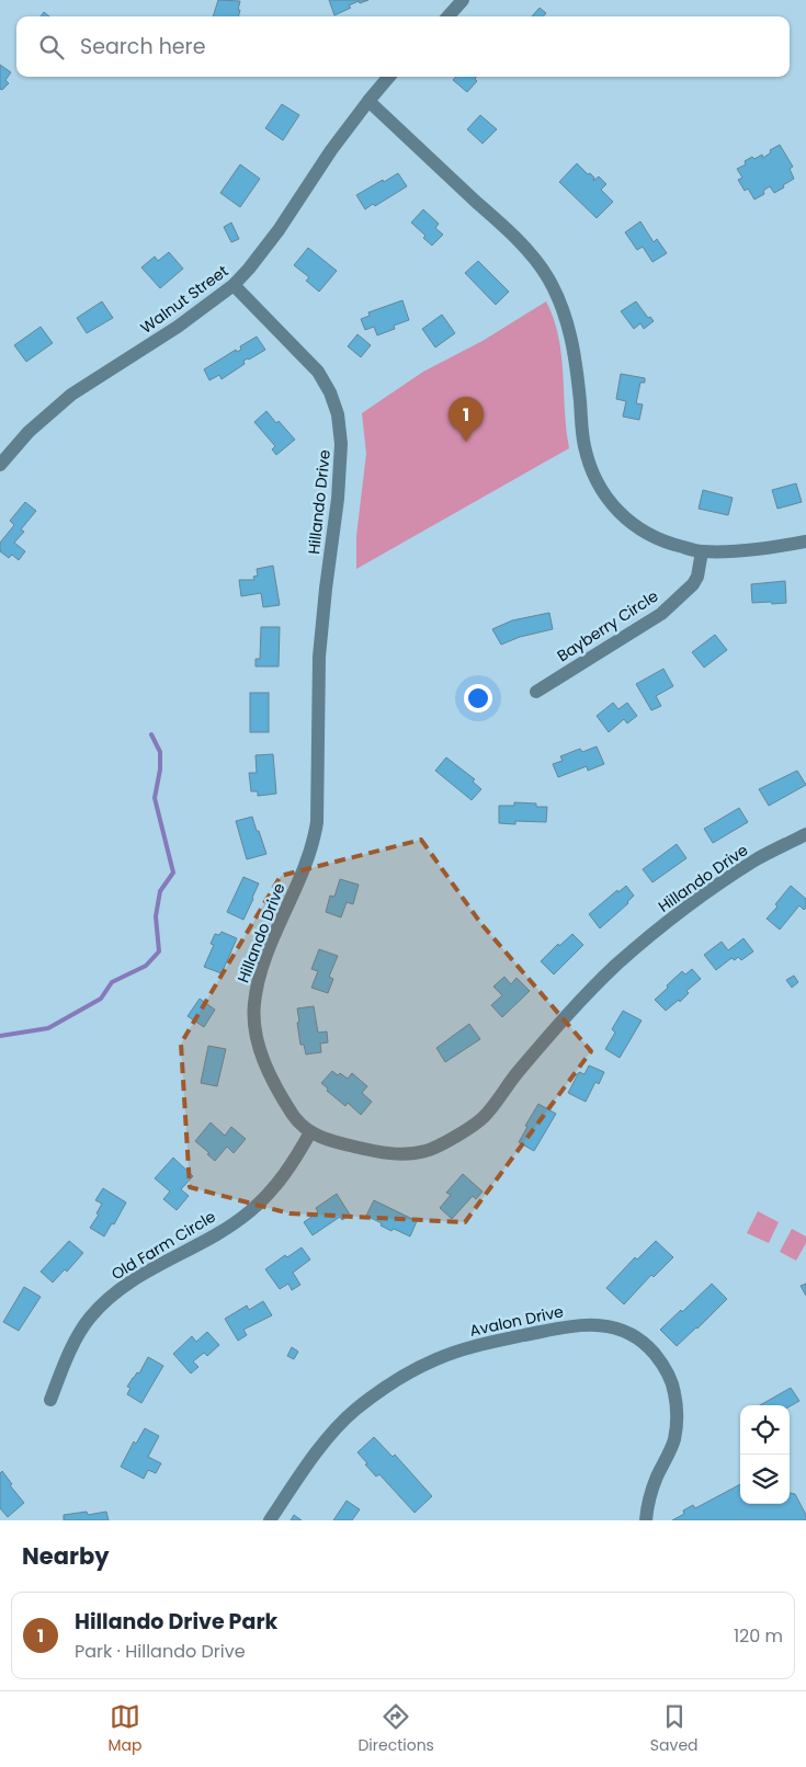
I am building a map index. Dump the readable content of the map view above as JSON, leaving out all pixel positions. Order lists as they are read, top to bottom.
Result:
{
  "streets": {
    "street": [
      "Walnut Street",
      "Hillando Drive",
      "Bayberry Circle",
      "Old Farm Circle",
      "Avalon Drive"
    ]
  },
  "crossings": [
    ["Walnut Street", "Hillando Drive"],
    ["Hillando Drive", "Old Farm Circle"]
  ],
  "page": {
    "search": "Search here",
    "pins": "1",
    "heading": "Nearby",
    "list": [
      {
        "mark": "1",
        "name": "Hillando Drive Park",
        "note": "Park · Hillando Drive",
        "value": "120 m"
      }
    ],
    "nav": ["Map", "Directions", "Saved"]
  }
}
